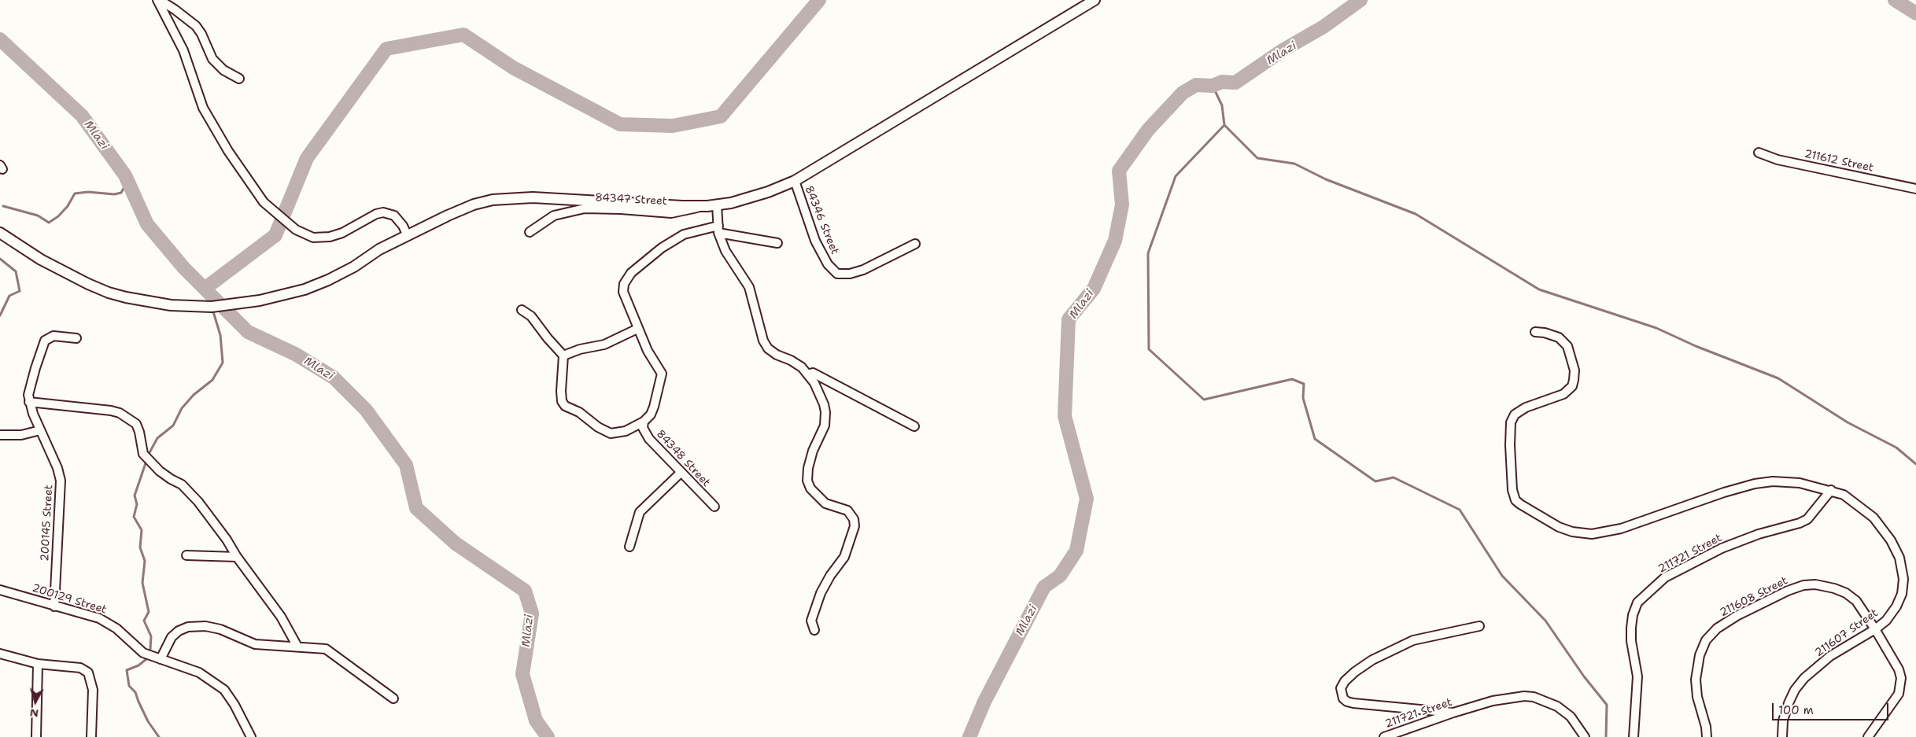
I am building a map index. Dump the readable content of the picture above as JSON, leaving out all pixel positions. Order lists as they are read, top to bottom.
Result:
{
  "streets": {
    "street": [
      "211612 Street",
      "84347 Street",
      "84346 Street",
      "84348 Street",
      "200145 Street",
      "211721 Street",
      "211608 Street",
      "200129 Street",
      "211607 Street"
    ]
  },
  "crossings": [
    ["200145 Street", "200129 Street"],
    ["211721 Street", "211607 Street"],
    ["211608 Street", "211607 Street"]
  ],
  "water": ["Mlazi"],
  "scale_bar": "100 m",
  "north": "bottom"
}
